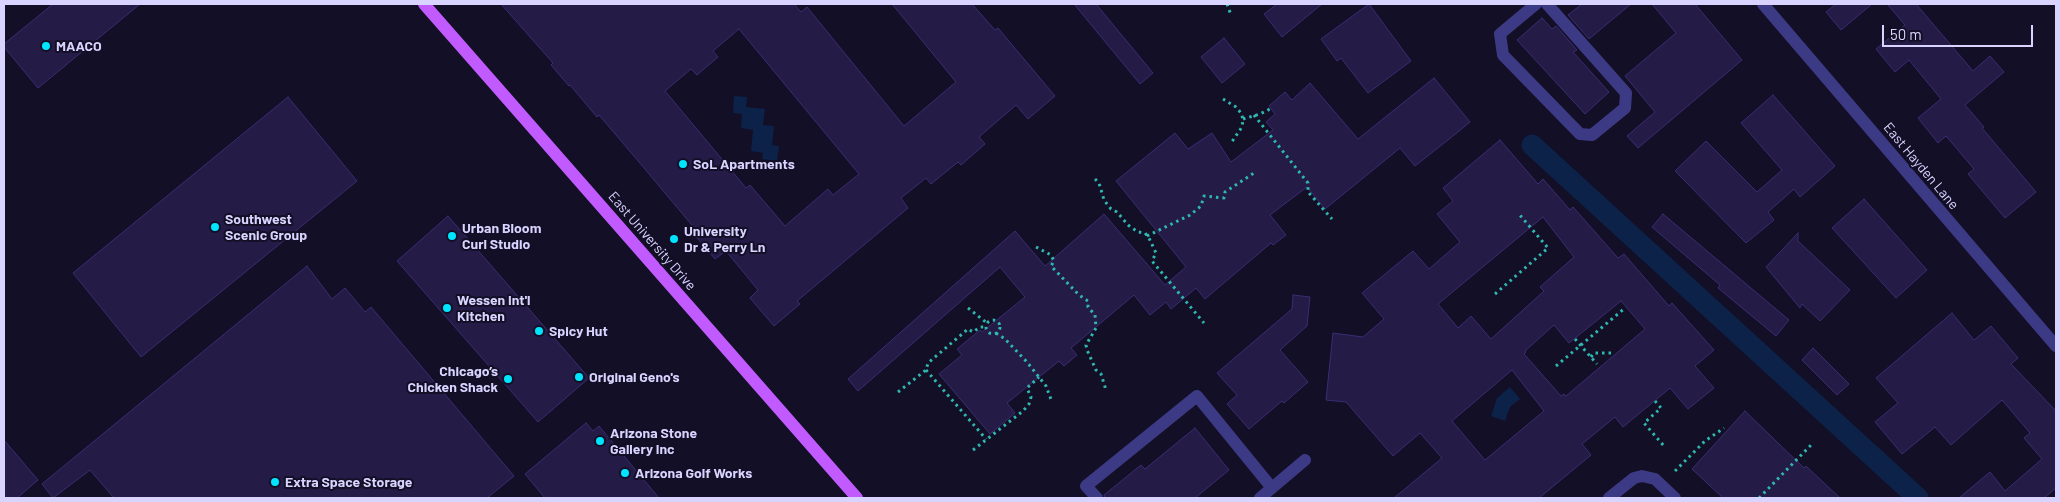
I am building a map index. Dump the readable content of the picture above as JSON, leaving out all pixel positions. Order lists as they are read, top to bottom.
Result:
{
  "streets": {
    "main road": ["East University Drive"],
    "street": ["East Hayden Lane"]
  },
  "places": [
    "MAACO",
    "SoL Apartments",
    "Southwest Scenic Group",
    "Urban Bloom Curl Studio",
    "University Dr & Perry Ln",
    "Wessen Int'l Kitchen",
    "Spicy Hut",
    "Original Geno's",
    "Chicago’s Chicken Shack",
    "Arizona Stone Gallery Inc",
    "Arizona Golf Works",
    "Extra Space Storage"
  ],
  "scale_bar": "50 m"
}
